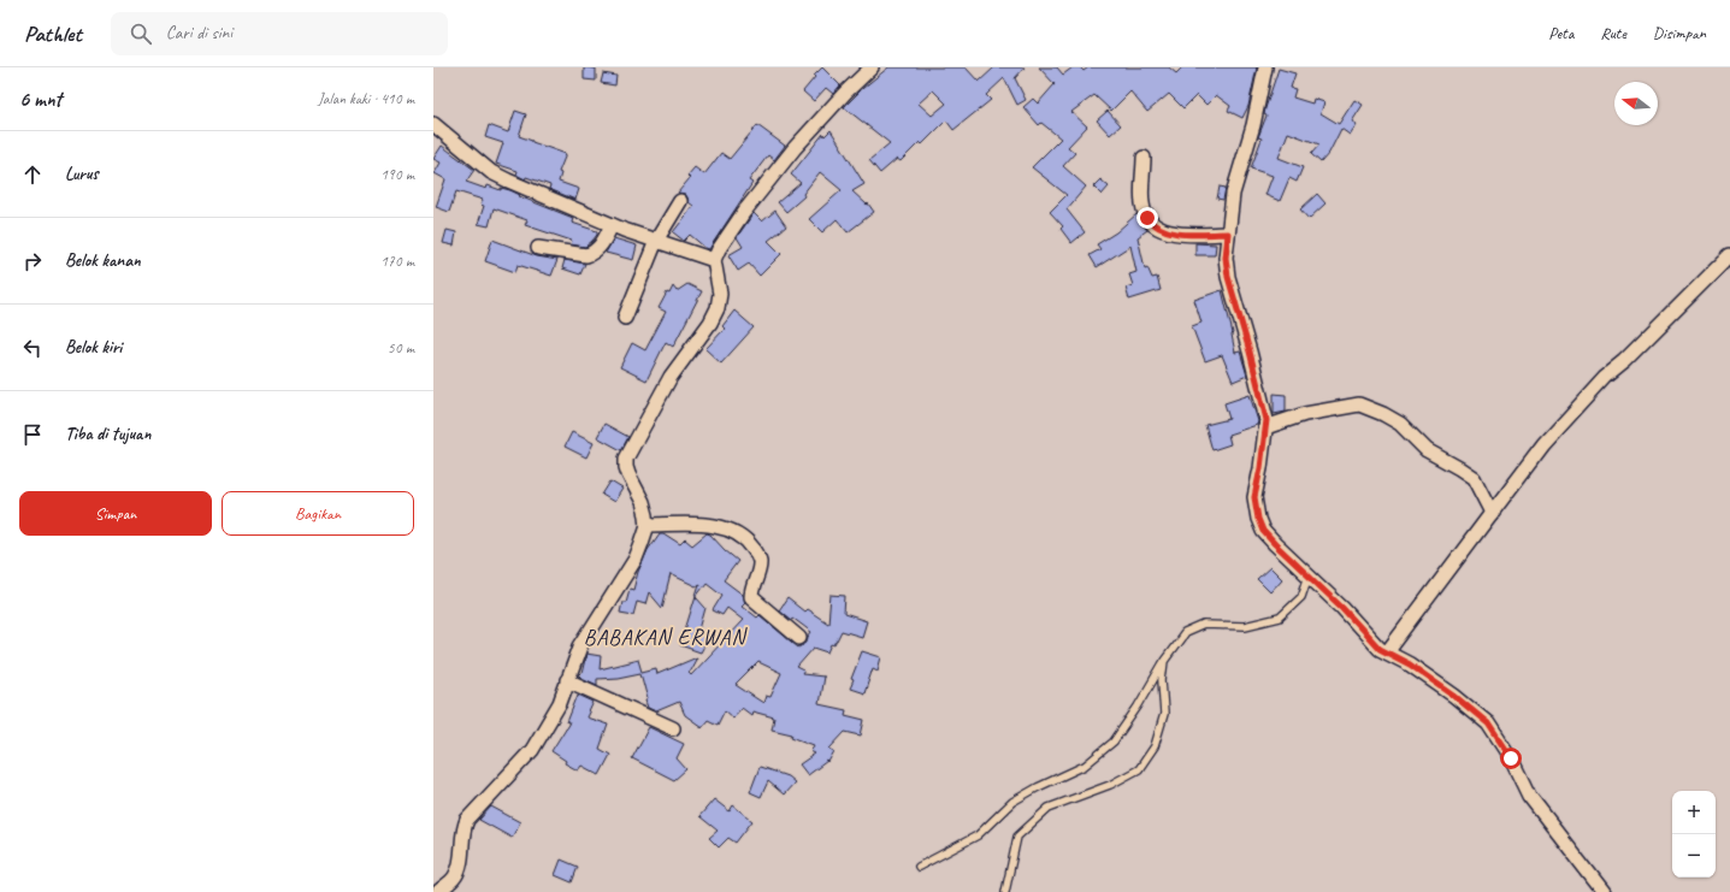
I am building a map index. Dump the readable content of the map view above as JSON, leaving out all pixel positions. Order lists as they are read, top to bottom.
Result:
{
  "districts": ["BABAKAN ERWAN"],
  "north": "left",
  "page": {
    "header": "Pathlet",
    "search": "Cari di sini",
    "nav": ["Peta", "Rute", "Disimpan"],
    "heading": ["6 mnt", "Jalan kaki · 410 m"],
    "list": [
      ["Lurus", "190 m"],
      ["Belok kanan", "170 m"],
      ["Belok kiri", "50 m"],
      "Tiba di tujuan"
    ],
    "buttons": ["Simpan", "Bagikan"],
    "map_buttons": ["+", "−"]
  }
}
